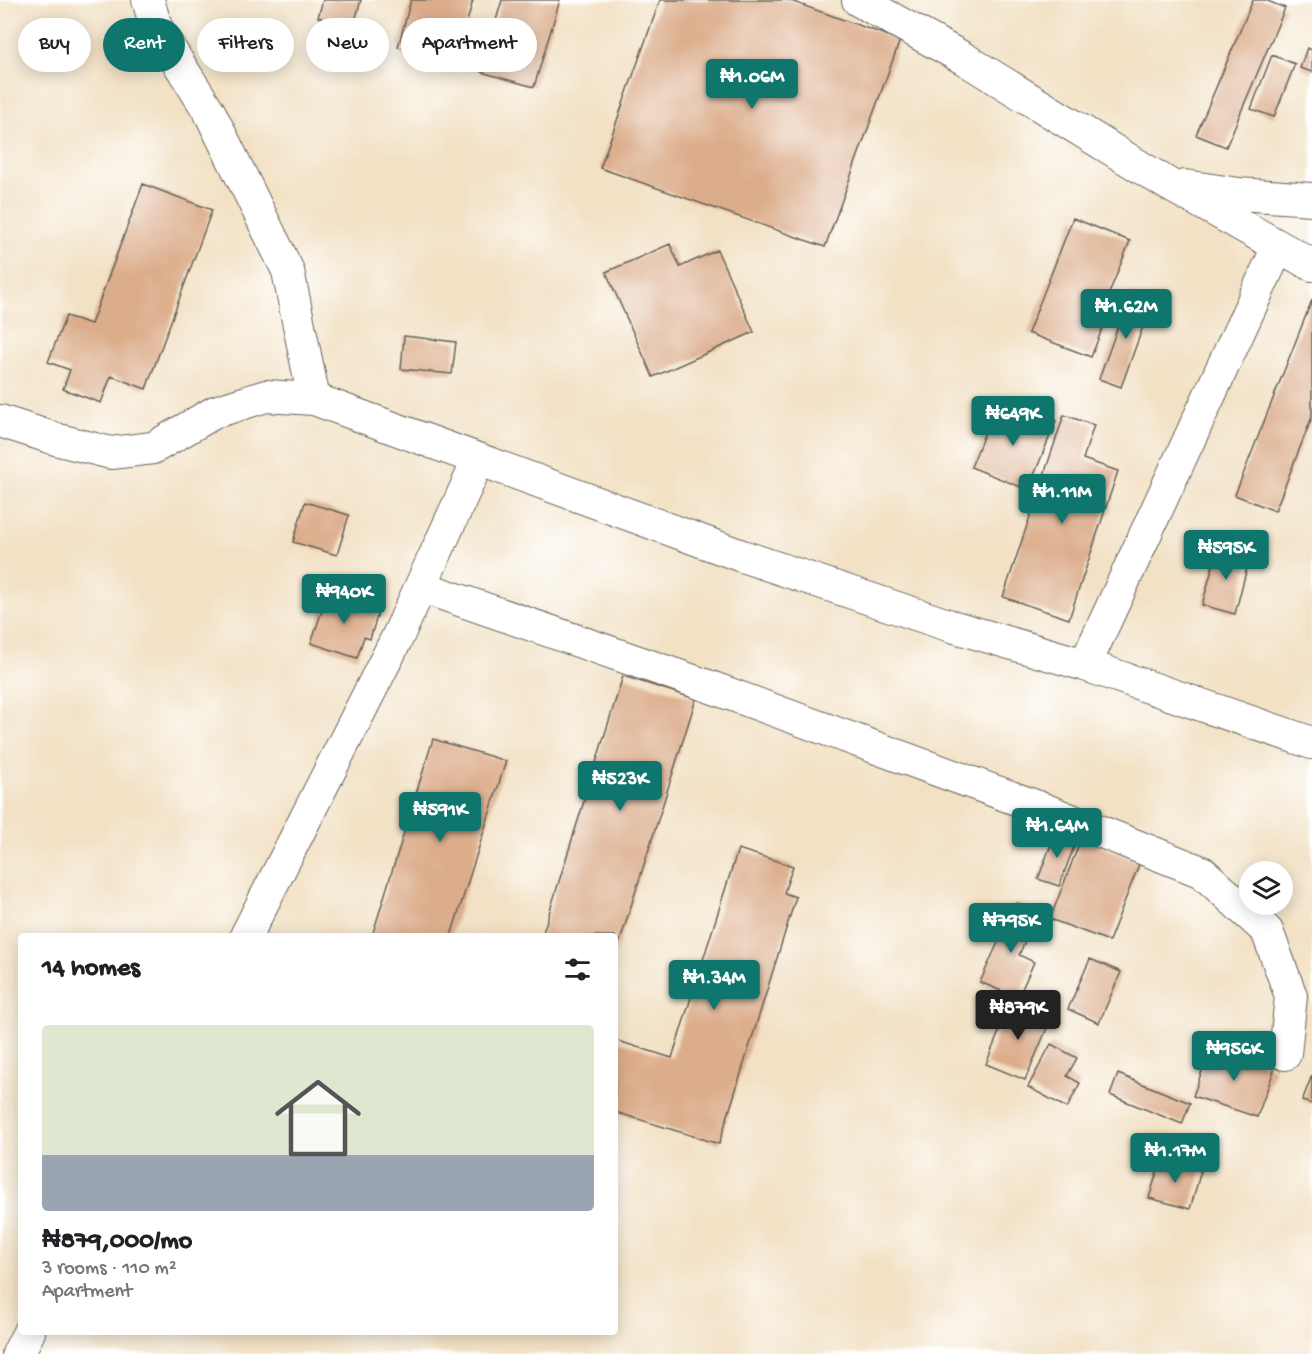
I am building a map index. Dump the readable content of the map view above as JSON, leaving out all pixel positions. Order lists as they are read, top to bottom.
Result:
{
  "page": {
    "chip": [
      "Buy",
      "Rent",
      "Filters",
      "New",
      "Apartment"
    ],
    "price": [
      "₦1.06M",
      "₦1.62M",
      "₦649K",
      "₦1.11M",
      "₦595K",
      "₦940K",
      "₦523K",
      "₦591K",
      "₦1.64M",
      "₦795K",
      "₦1.34M",
      "₦879K",
      "₦956K",
      "₦1.17M"
    ],
    "heading": "14 homes",
    "list": [
      {
        "name": "₦879,000/mo",
        "note": "3 rooms · 110 m² · Apartment"
      }
    ]
  }
}
